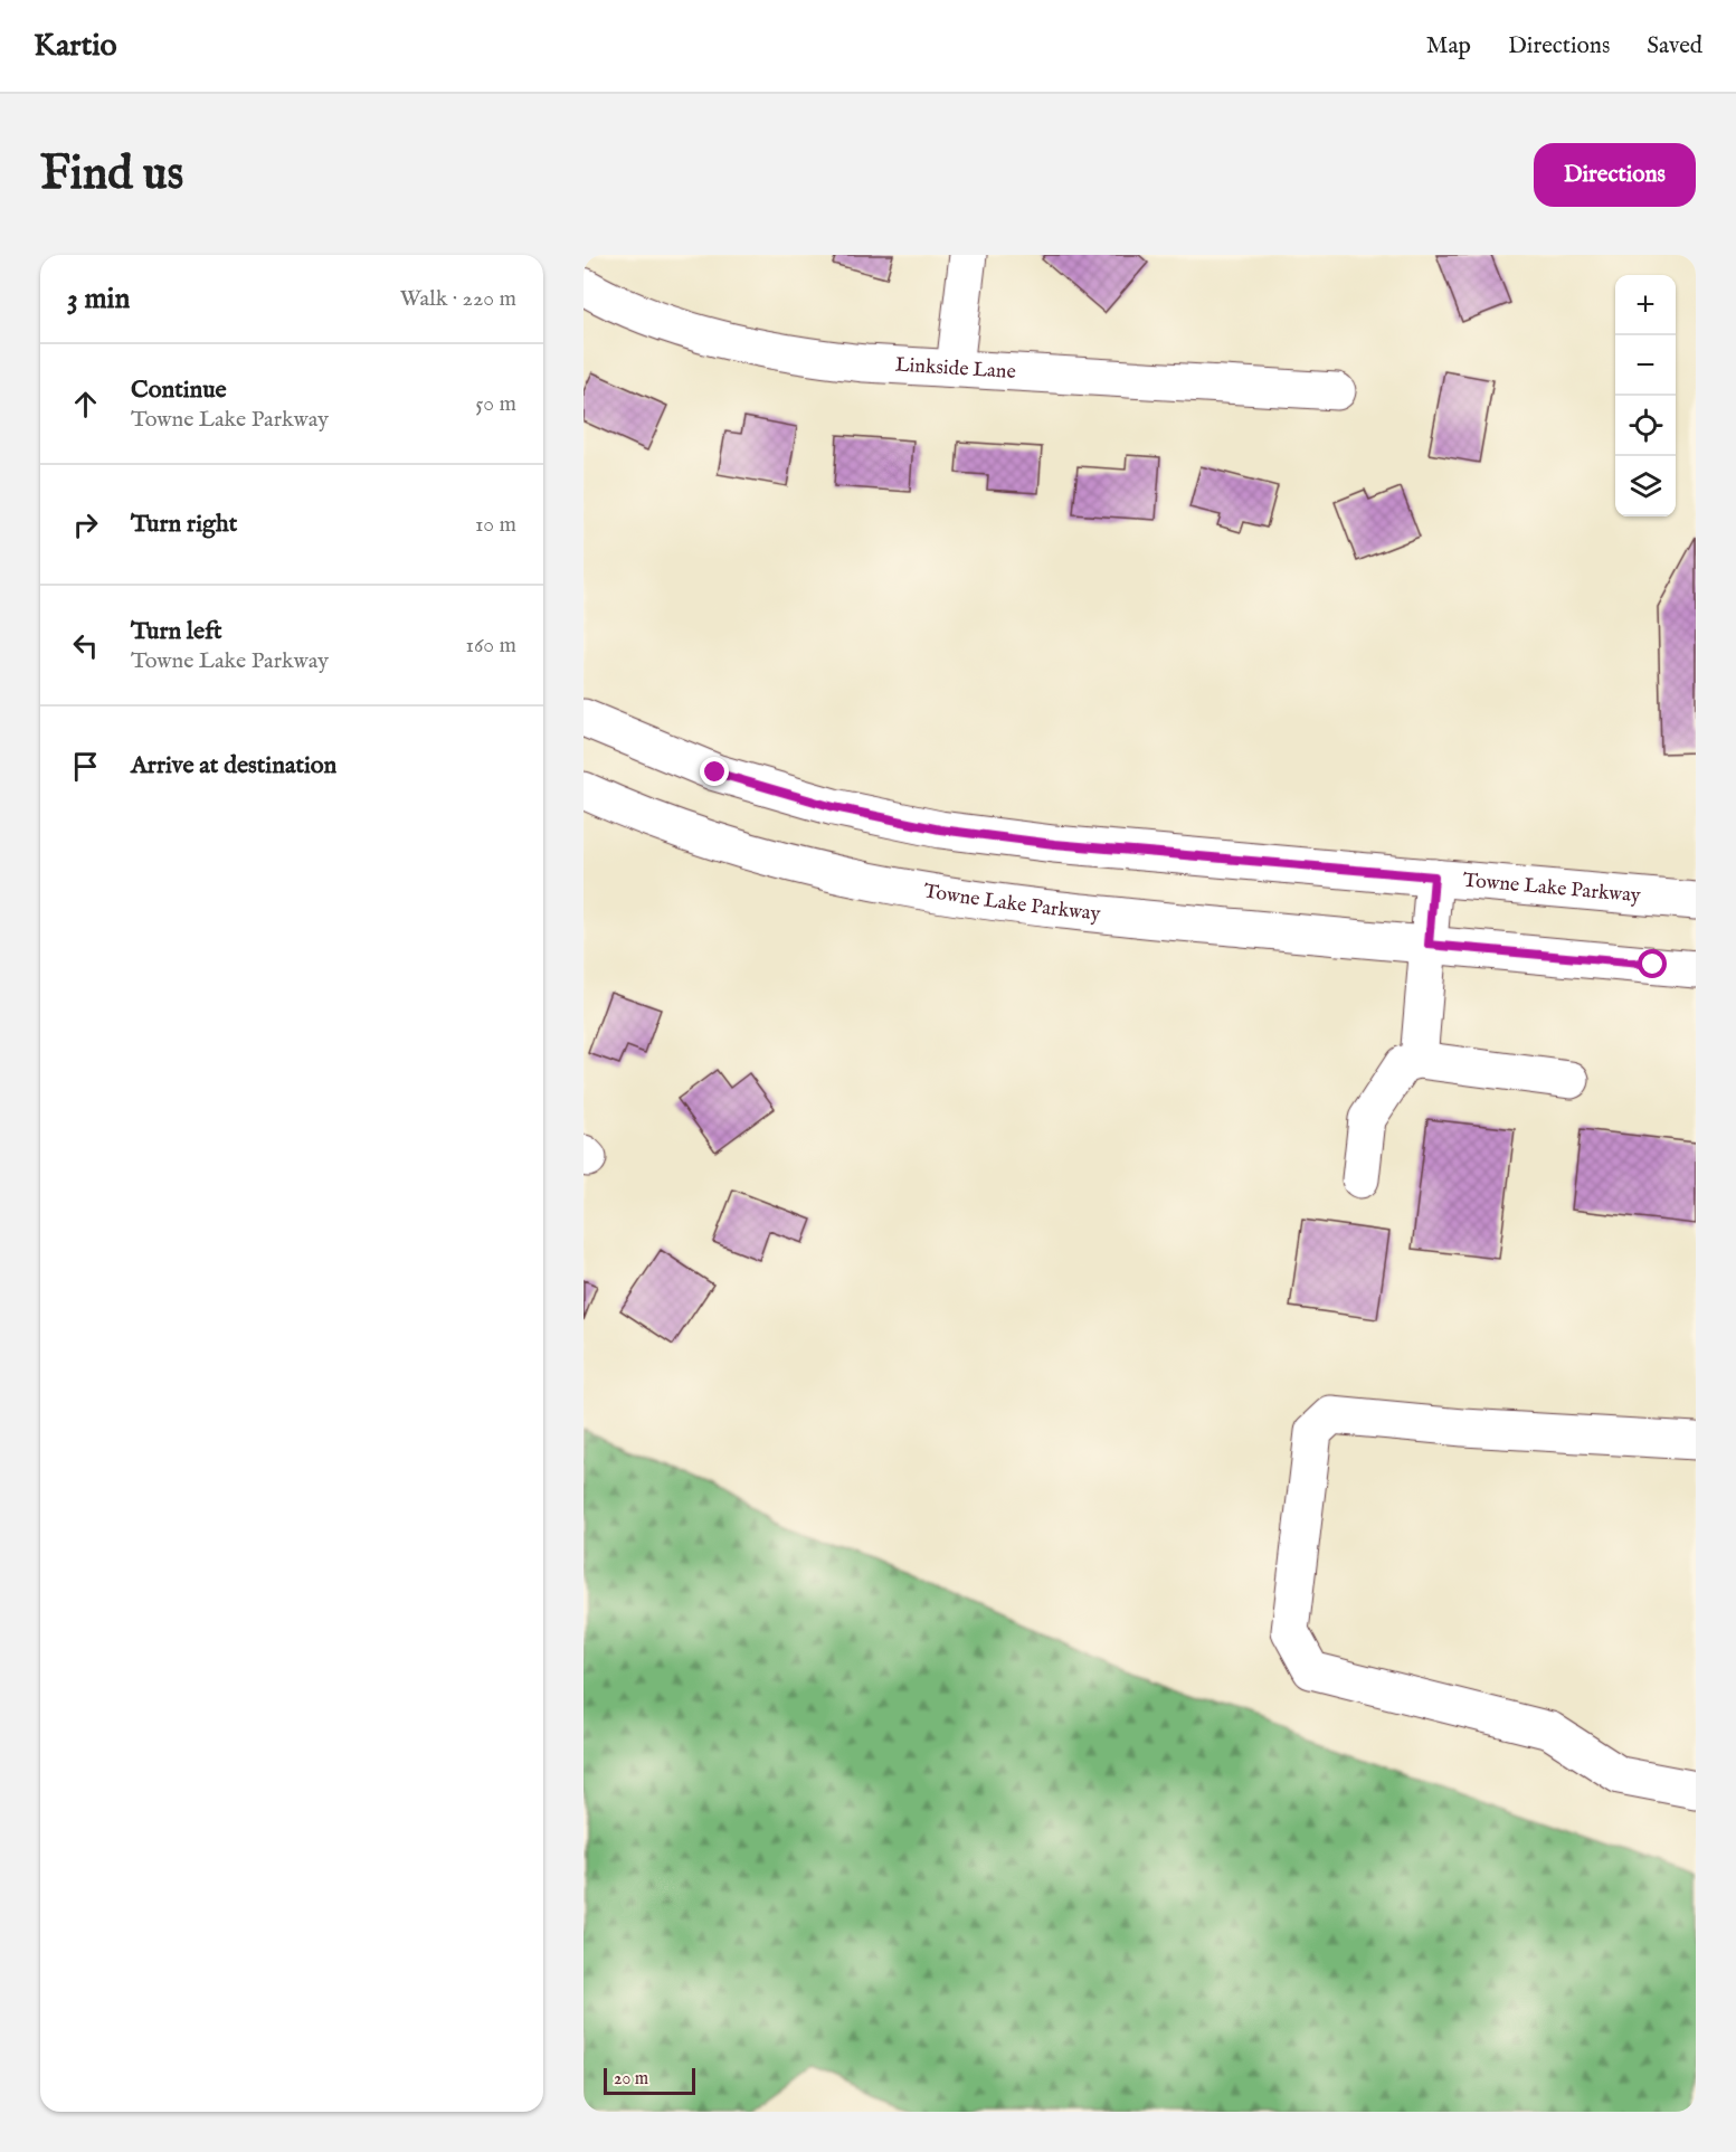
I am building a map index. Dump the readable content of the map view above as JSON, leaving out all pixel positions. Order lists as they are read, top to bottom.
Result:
{
  "streets": {
    "main road": ["Linkside Lane", "Towne Lake Parkway"]
  },
  "scale_bar": "20 m",
  "page": {
    "header": "Kartio",
    "nav": ["Map", "Directions", "Saved"],
    "buttons": "Directions",
    "title": "Find us",
    "heading": ["3 min", "Walk · 220 m"],
    "map_buttons": ["+", "−"],
    "list": [
      ["Continue", "Towne Lake Parkway", "50 m"],
      ["Turn right", "10 m"],
      ["Turn left", "Towne Lake Parkway", "160 m"],
      "Arrive at destination"
    ],
    "scale": "20 m"
  }
}
